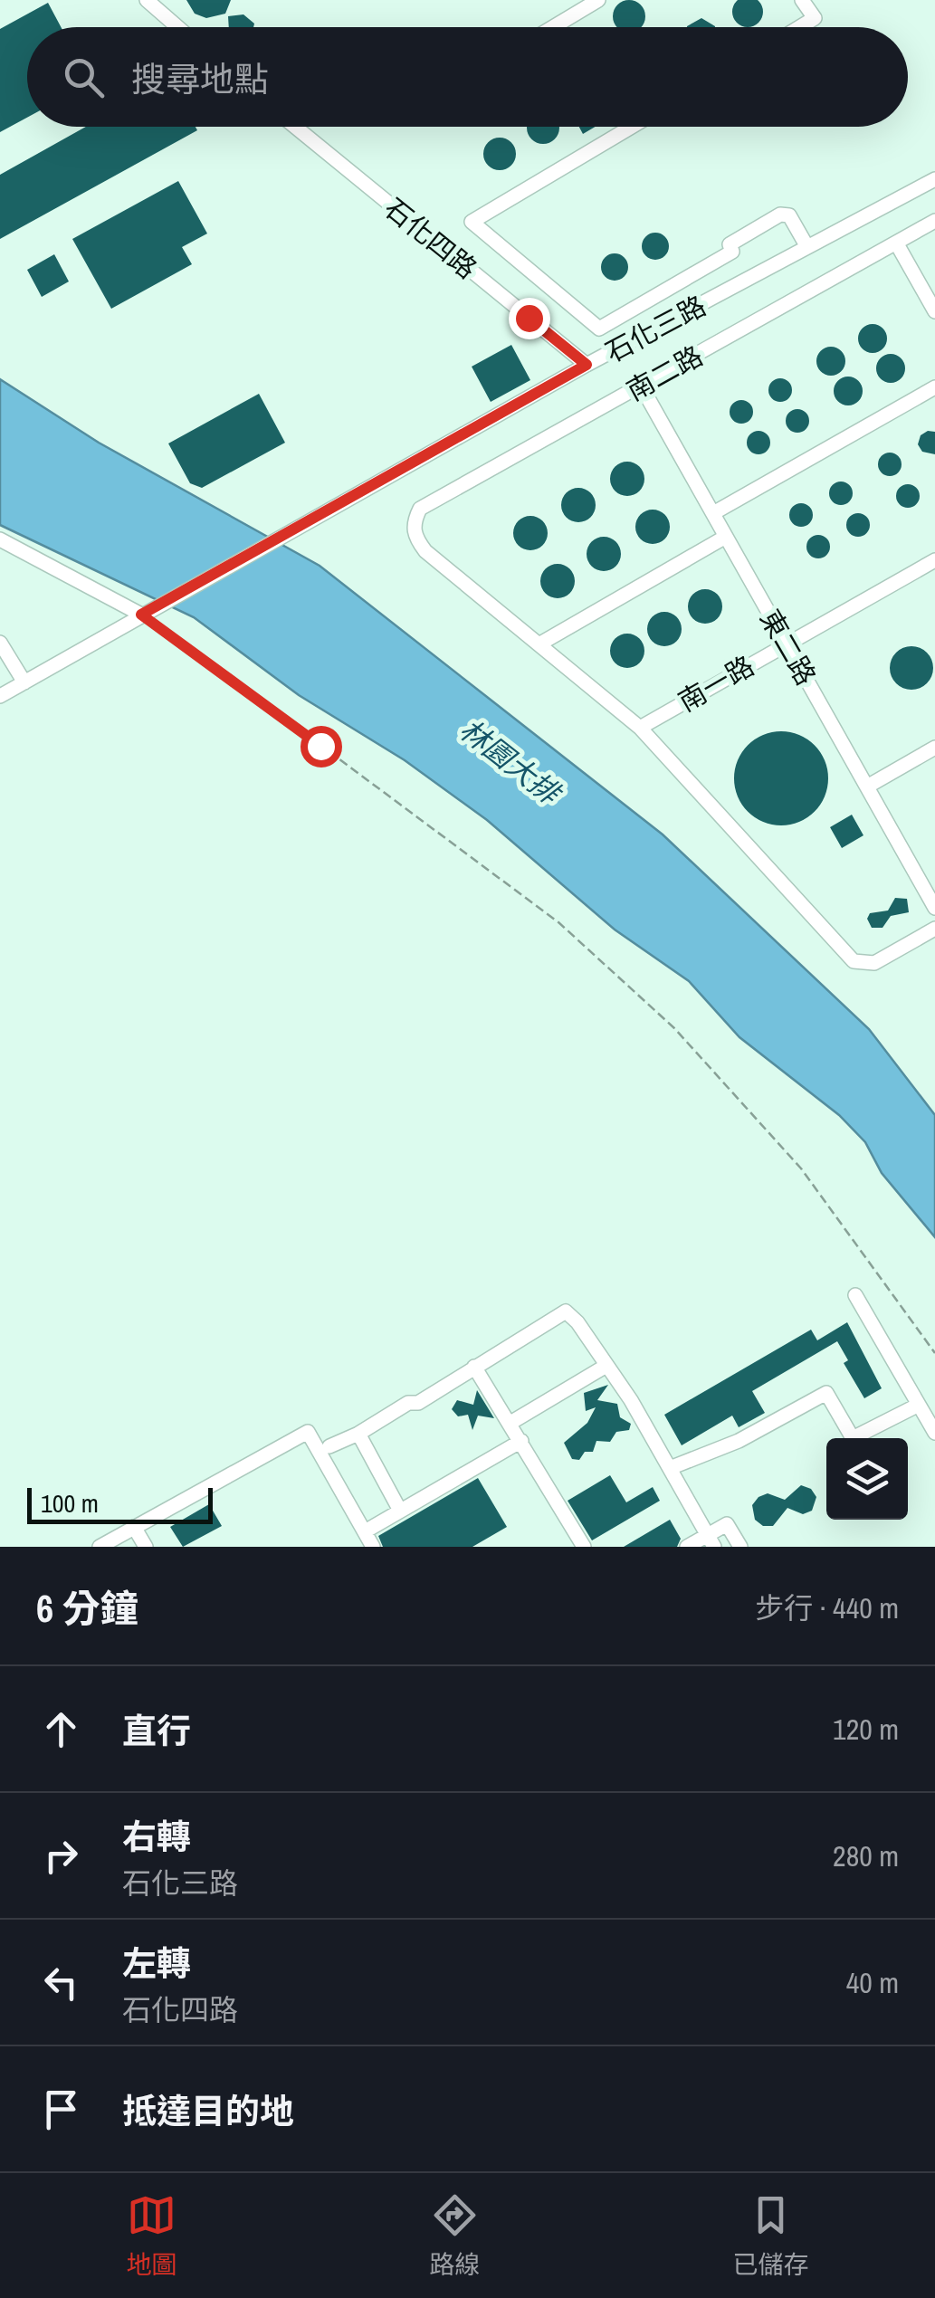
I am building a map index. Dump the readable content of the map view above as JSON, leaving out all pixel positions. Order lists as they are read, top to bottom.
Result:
{
  "streets": {
    "street": [
      "石化四路",
      "石化三路",
      "南二路",
      "東二路",
      "南一路"
    ]
  },
  "crossings": [
    ["石化四路", "石化三路"],
    ["南二路", "東二路"],
    ["東二路", "南一路"]
  ],
  "water": ["林園大排"],
  "scale_bar": "100 m",
  "page": {
    "search": "搜尋地點",
    "scale": "100 m",
    "heading": ["6 分鐘", "步行 · 440 m"],
    "list": [
      ["直行", "120 m"],
      ["右轉", "石化三路", "280 m"],
      ["左轉", "石化四路", "40 m"],
      "抵達目的地"
    ],
    "nav": ["地圖", "路線", "已儲存"]
  }
}
